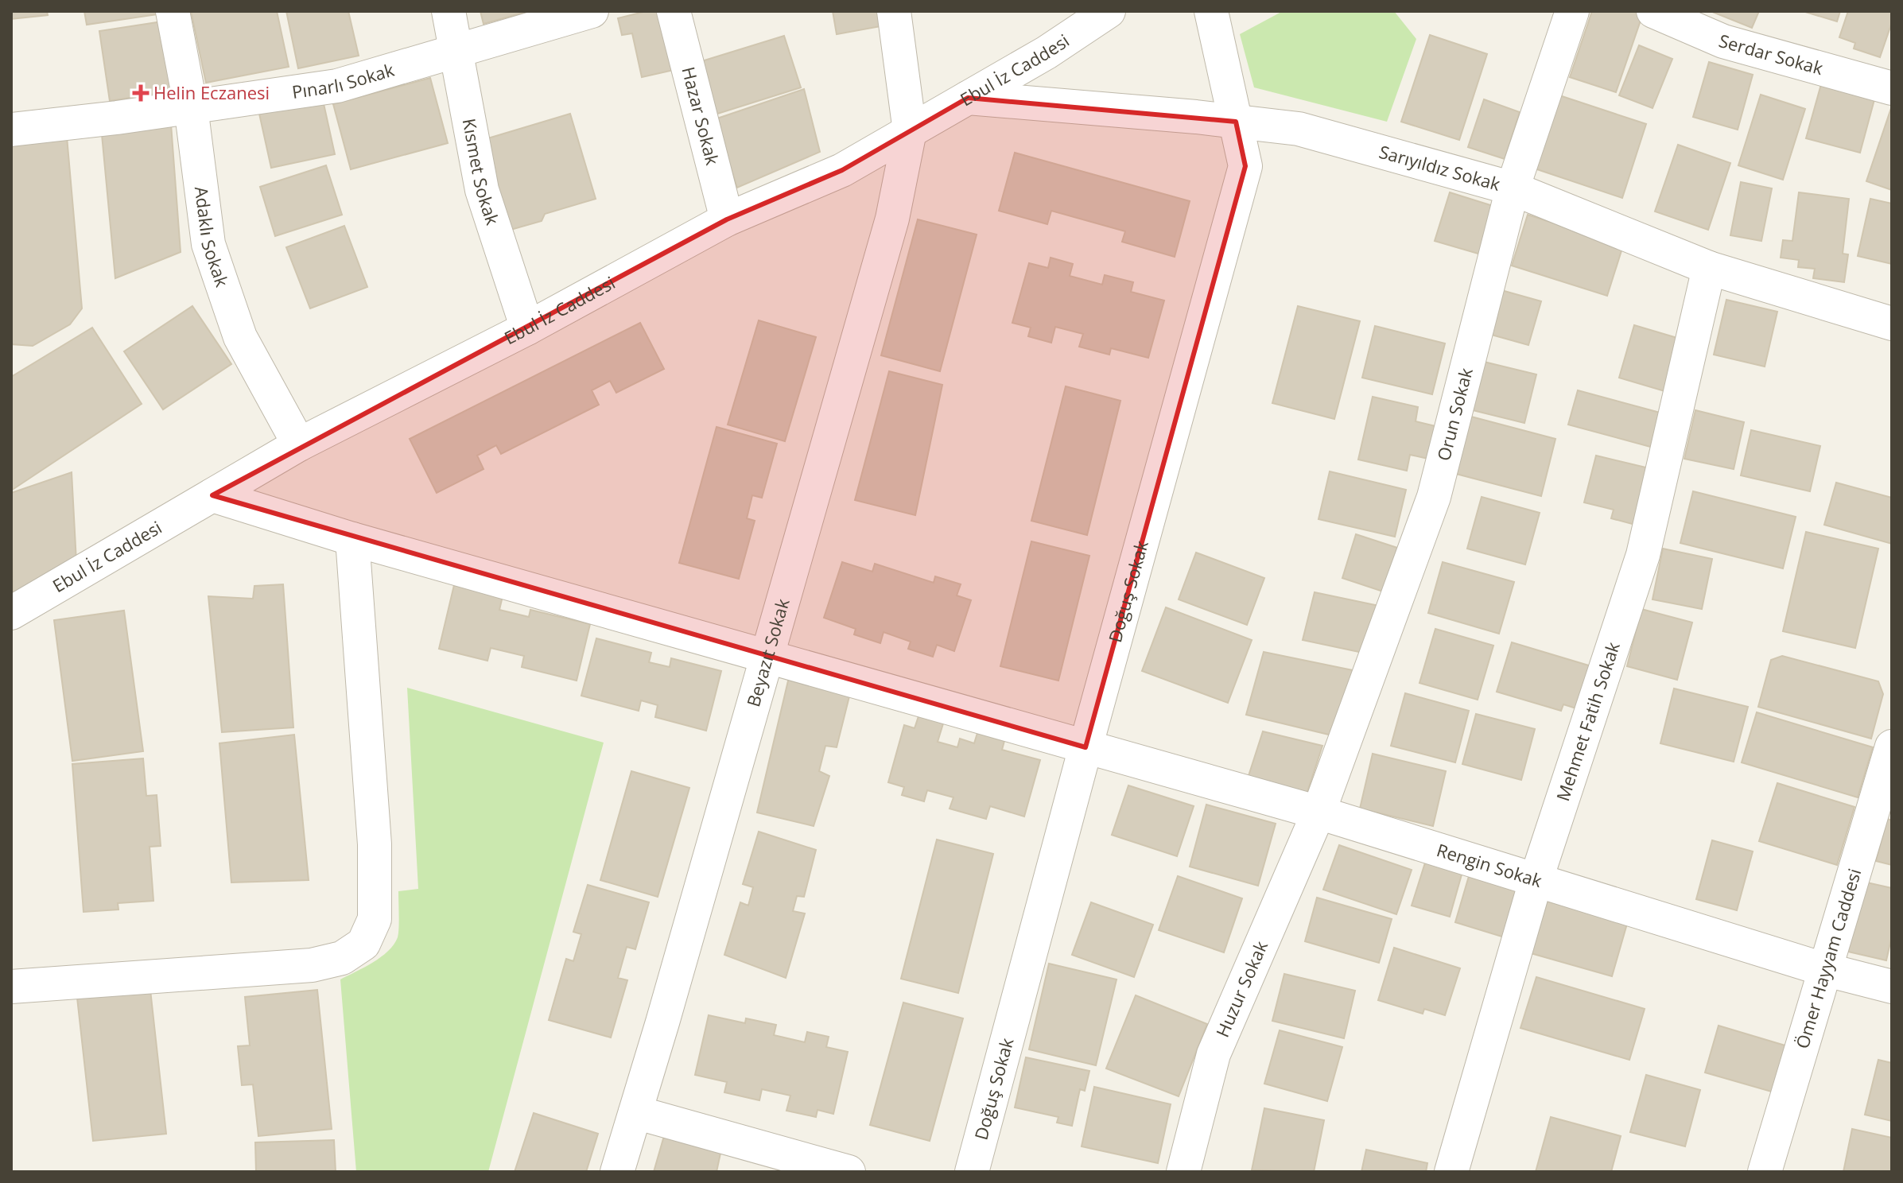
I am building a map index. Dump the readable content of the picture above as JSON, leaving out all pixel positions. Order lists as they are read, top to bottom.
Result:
{
  "streets": {
    "street": [
      "Serdar Sokak",
      "Ebul İz Caddesi",
      "Pınarlı Sokak",
      "Hazar Sokak",
      "Sarıyıldız Sokak",
      "Kısmet Sokak",
      "Adaklı Sokak",
      "Orun Sokak",
      "Doğuş Sokak",
      "Beyazıt Sokak",
      "Mehmet Fatih Sokak",
      "Rengin Sokak",
      "Ömer Hayyam Caddesi",
      "Huzur Sokak"
    ]
  },
  "crossings": [
    ["Ebul İz Caddesi", "Hazar Sokak"],
    ["Ebul İz Caddesi", "Sarıyıldız Sokak"],
    ["Ebul İz Caddesi", "Kısmet Sokak"],
    ["Ebul İz Caddesi", "Adaklı Sokak"],
    ["Ebul İz Caddesi", "Beyazıt Sokak"],
    ["Ebul İz Caddesi", "Rengin Sokak"],
    ["Pınarlı Sokak", "Kısmet Sokak"],
    ["Pınarlı Sokak", "Adaklı Sokak"],
    ["Sarıyıldız Sokak", "Orun Sokak"],
    ["Sarıyıldız Sokak", "Doğuş Sokak"],
    ["Sarıyıldız Sokak", "Mehmet Fatih Sokak"],
    ["Orun Sokak", "Rengin Sokak"],
    ["Orun Sokak", "Huzur Sokak"],
    ["Doğuş Sokak", "Rengin Sokak"],
    ["Beyazıt Sokak", "Rengin Sokak"],
    ["Mehmet Fatih Sokak", "Rengin Sokak"],
    ["Rengin Sokak", "Ömer Hayyam Caddesi"],
    ["Rengin Sokak", "Huzur Sokak"]
  ],
  "places": {
    "health": ["Helin Eczanesi"]
  }
}
